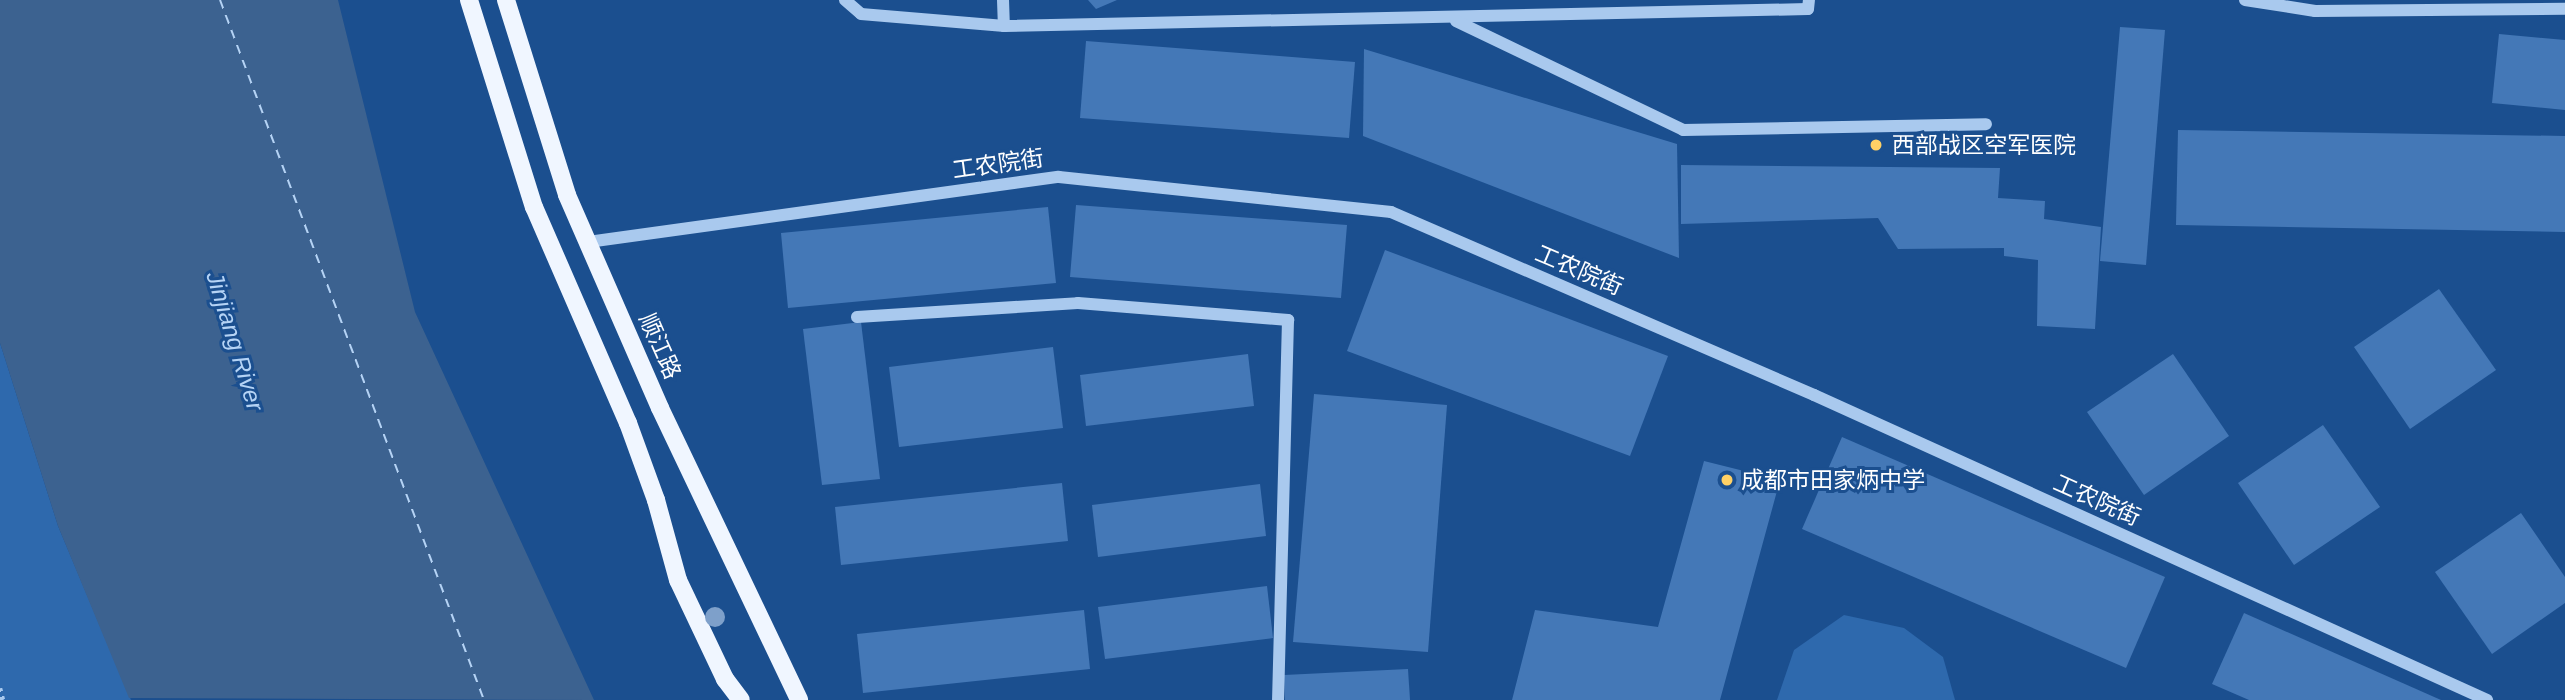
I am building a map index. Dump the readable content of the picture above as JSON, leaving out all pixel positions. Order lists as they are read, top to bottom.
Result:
{
  "streets": {
    "main road": ["顺江路"],
    "street": ["工农院街"]
  },
  "crossings": [
    ["工农院街", "顺江路"]
  ],
  "water": ["Jinjiang River"],
  "places": ["西部战区空军医院", "成都市田家炳中学"]
}
